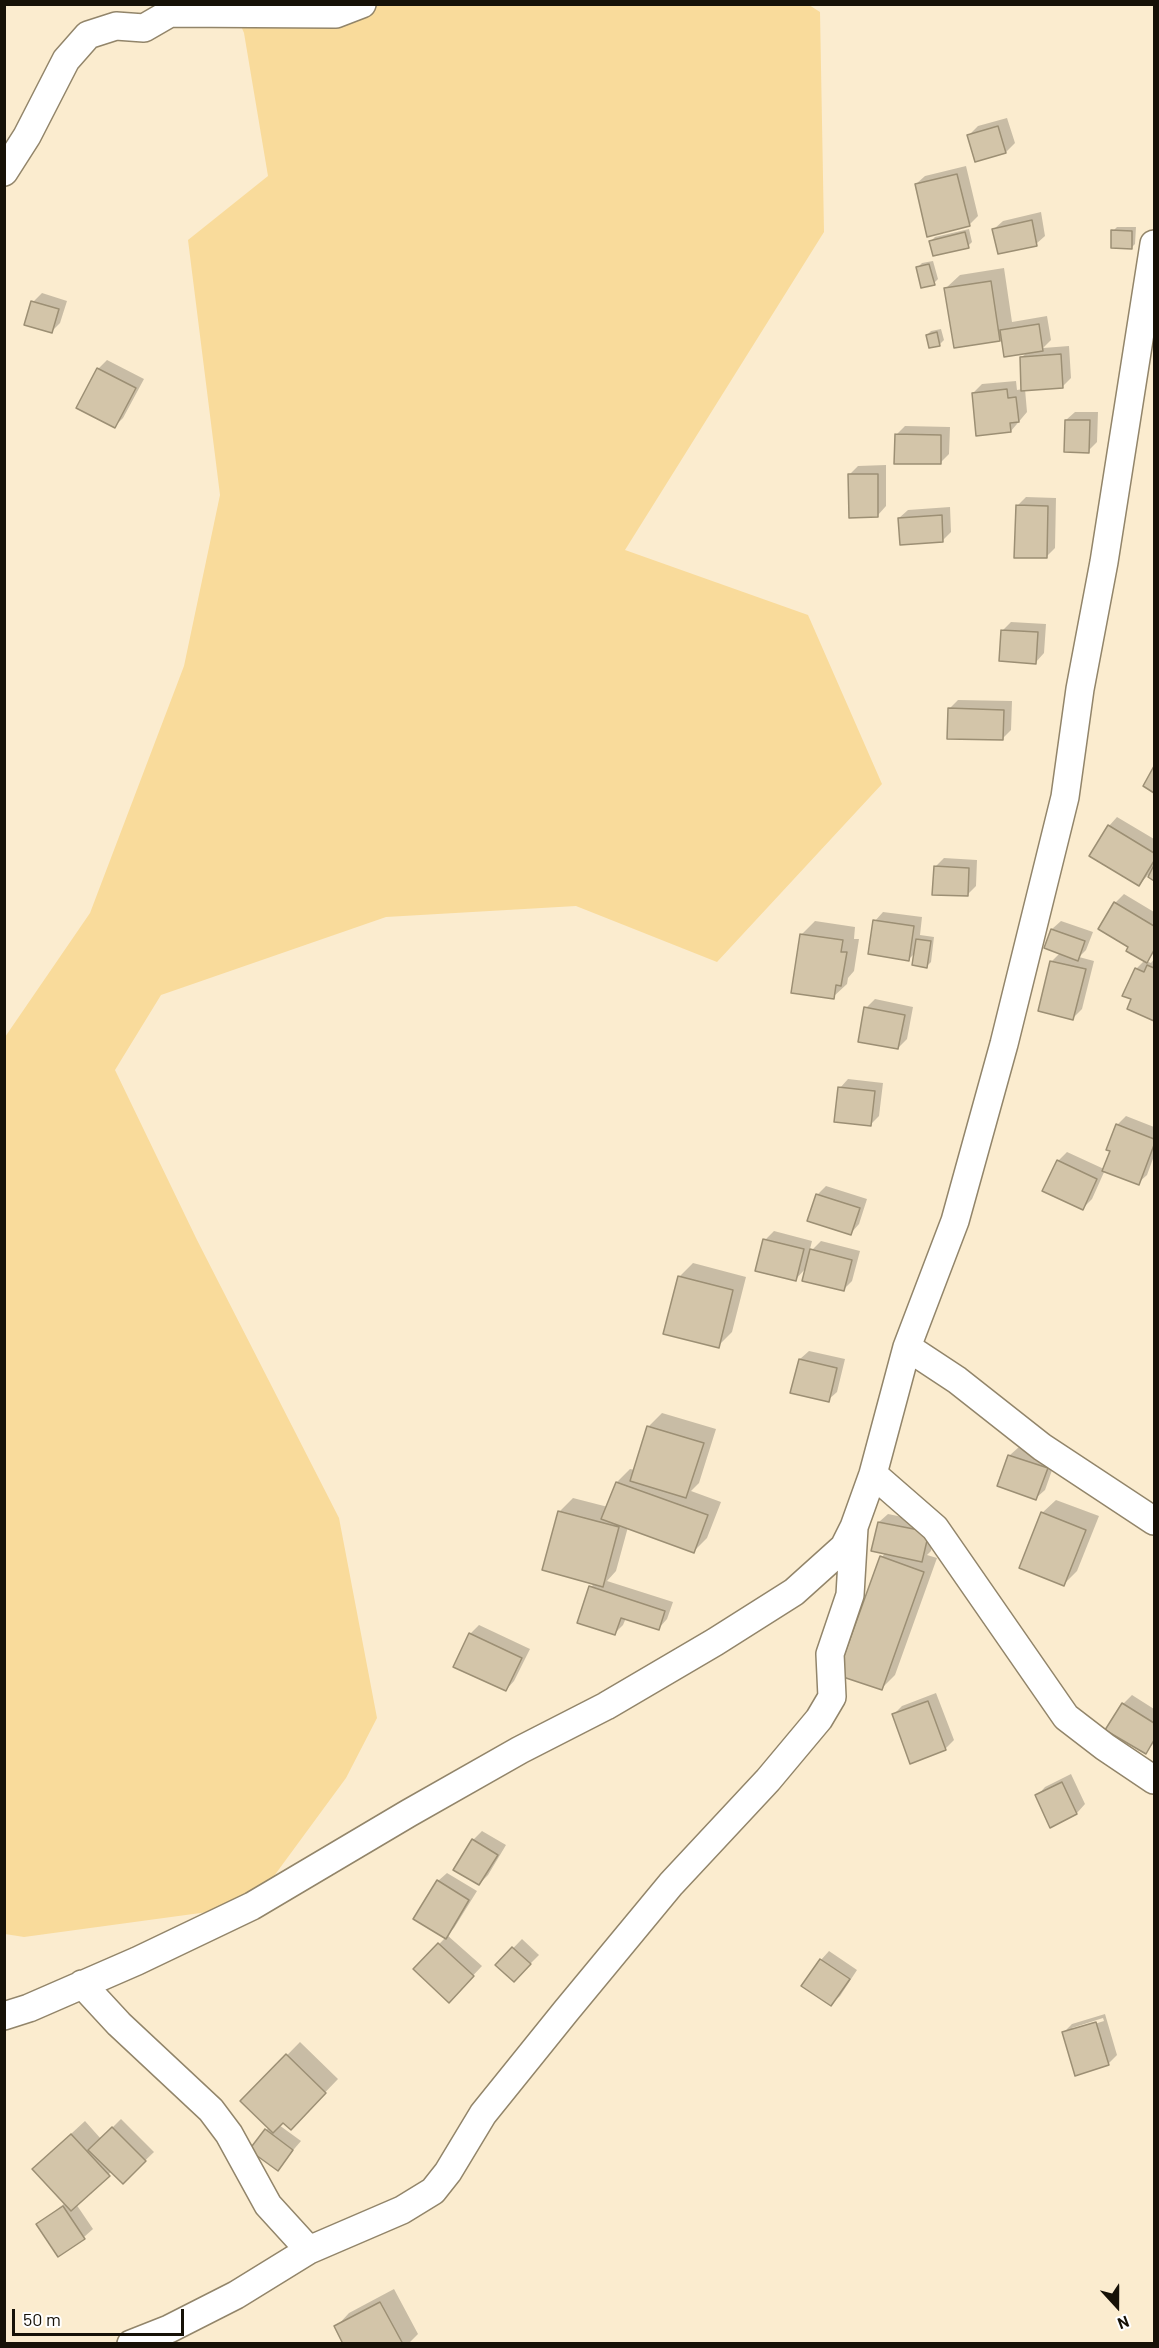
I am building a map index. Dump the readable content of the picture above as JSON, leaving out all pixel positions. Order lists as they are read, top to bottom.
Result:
{
  "scale_bar": "50 m",
  "north": "bottom"
}
